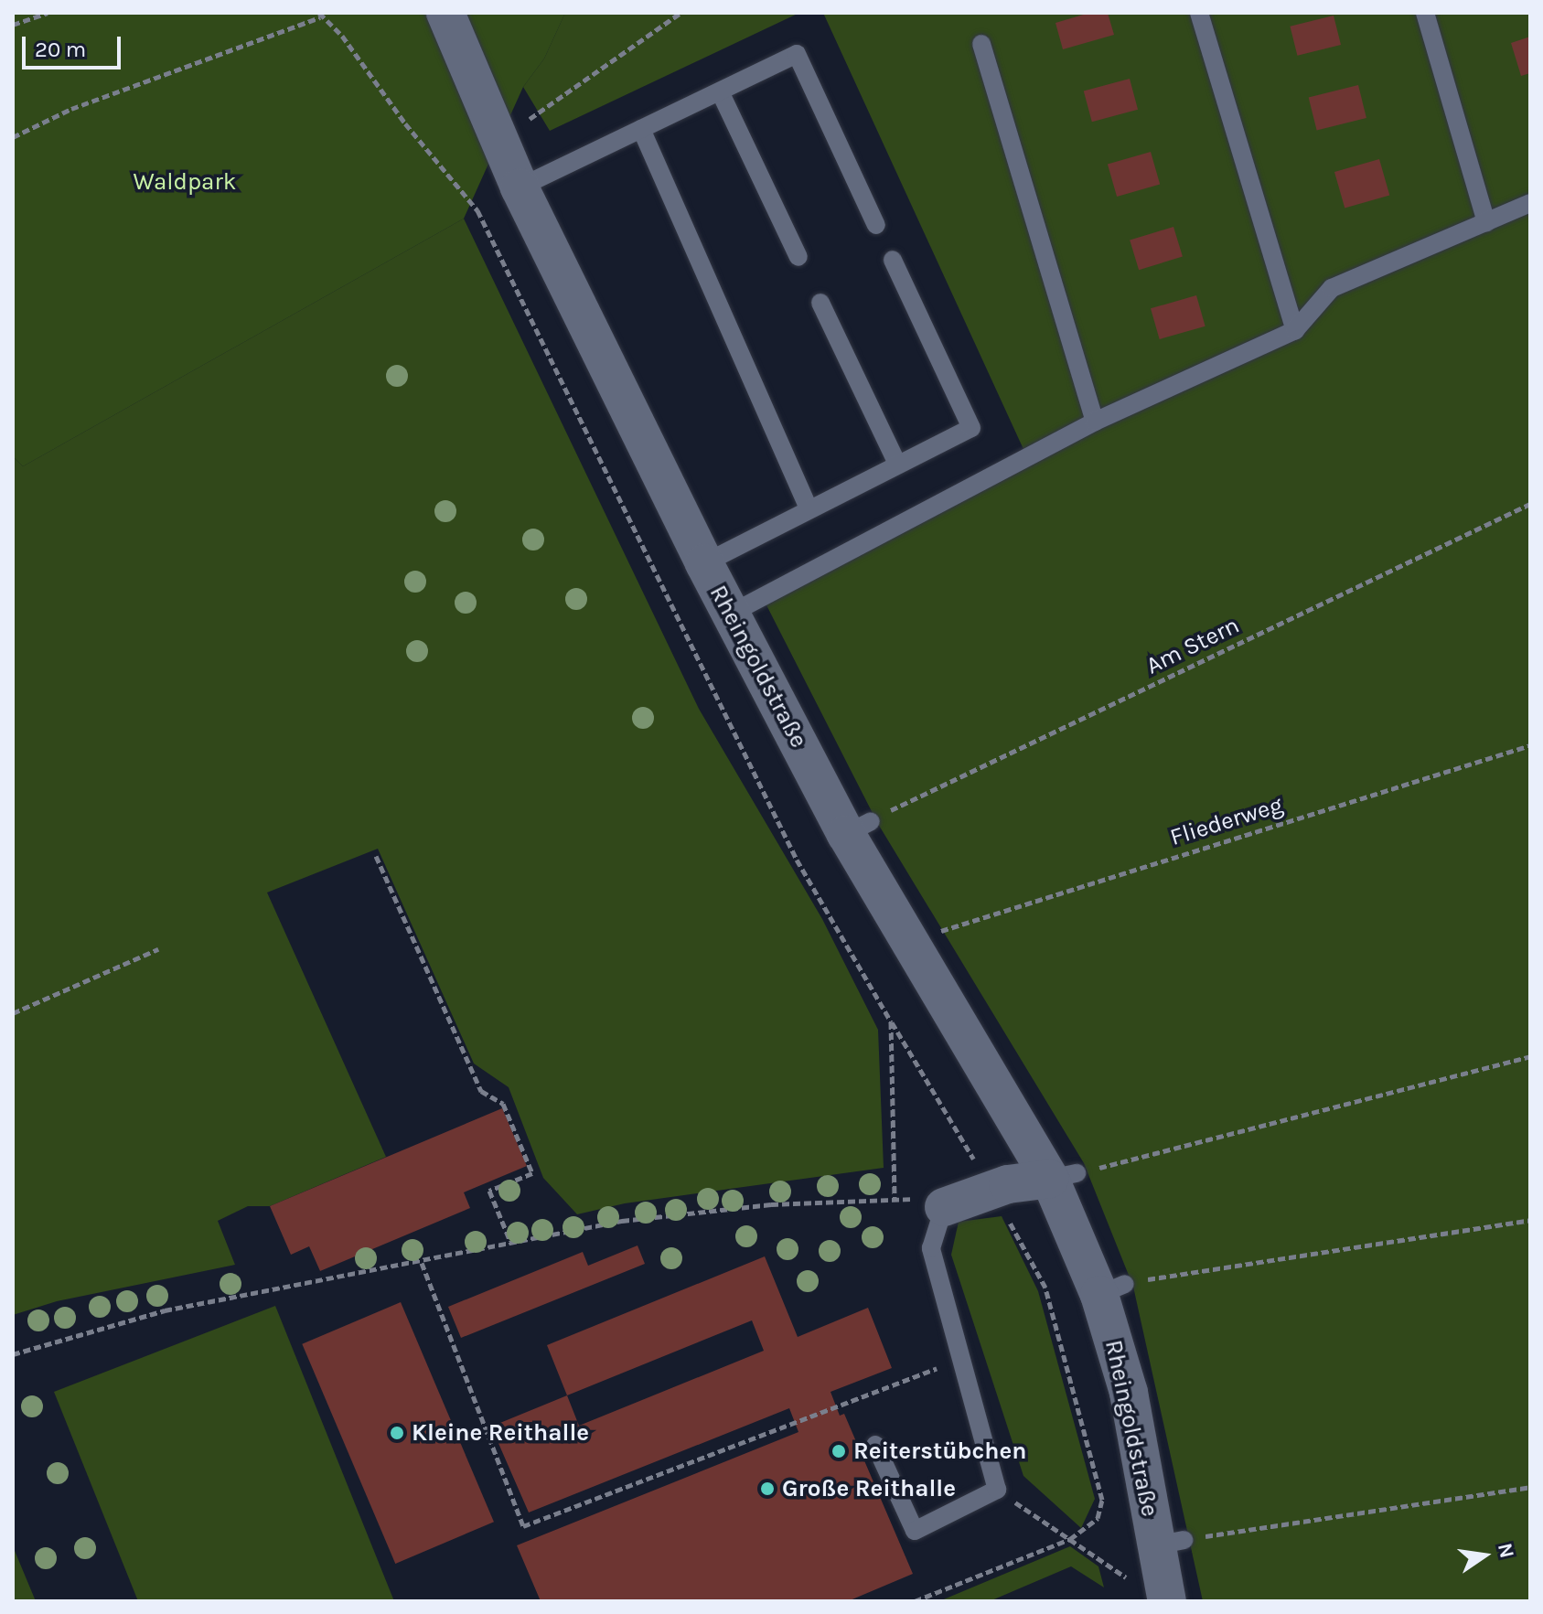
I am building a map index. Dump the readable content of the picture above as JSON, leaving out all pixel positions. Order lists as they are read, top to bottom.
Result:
{
  "streets": {
    "street": ["Rheingoldstraße"],
    "path": ["Am Stern", "Fliederweg"]
  },
  "crossings": [
    ["Am Stern", "Rheingoldstraße"],
    ["Rheingoldstraße", "Fliederweg"]
  ],
  "parks": ["Waldpark"],
  "places": ["Kleine Reithalle", "Reiterstübchen", "Große Reithalle"],
  "scale_bar": "20 m",
  "north": "right"
}
